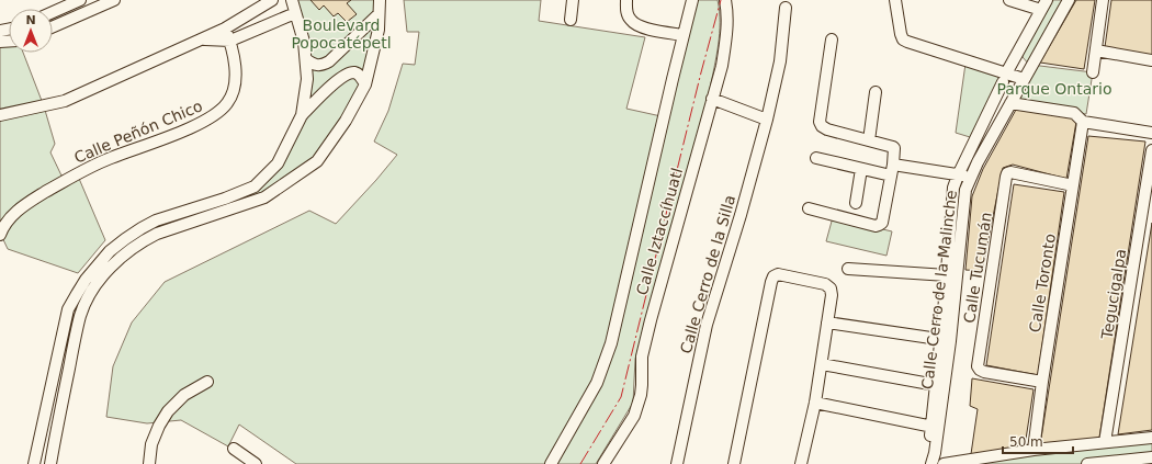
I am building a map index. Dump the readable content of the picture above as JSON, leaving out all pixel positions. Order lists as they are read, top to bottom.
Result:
{
  "streets": {
    "street": [
      "Calle Peñón Chico",
      "Calle Iztaccíhuatl",
      "Calle Tucumán",
      "Calle Cerro de la Silla",
      "Calle Toronto",
      "Calle Cerro de la Malinche",
      "Tegucigalpa"
    ]
  },
  "crossings": [
    ["Calle Tucumán", "Calle Toronto"]
  ],
  "parks": ["Boulevard Popocatépetl", "Parque Ontario"],
  "scale_bar": "50 m",
  "north": "top"
}
